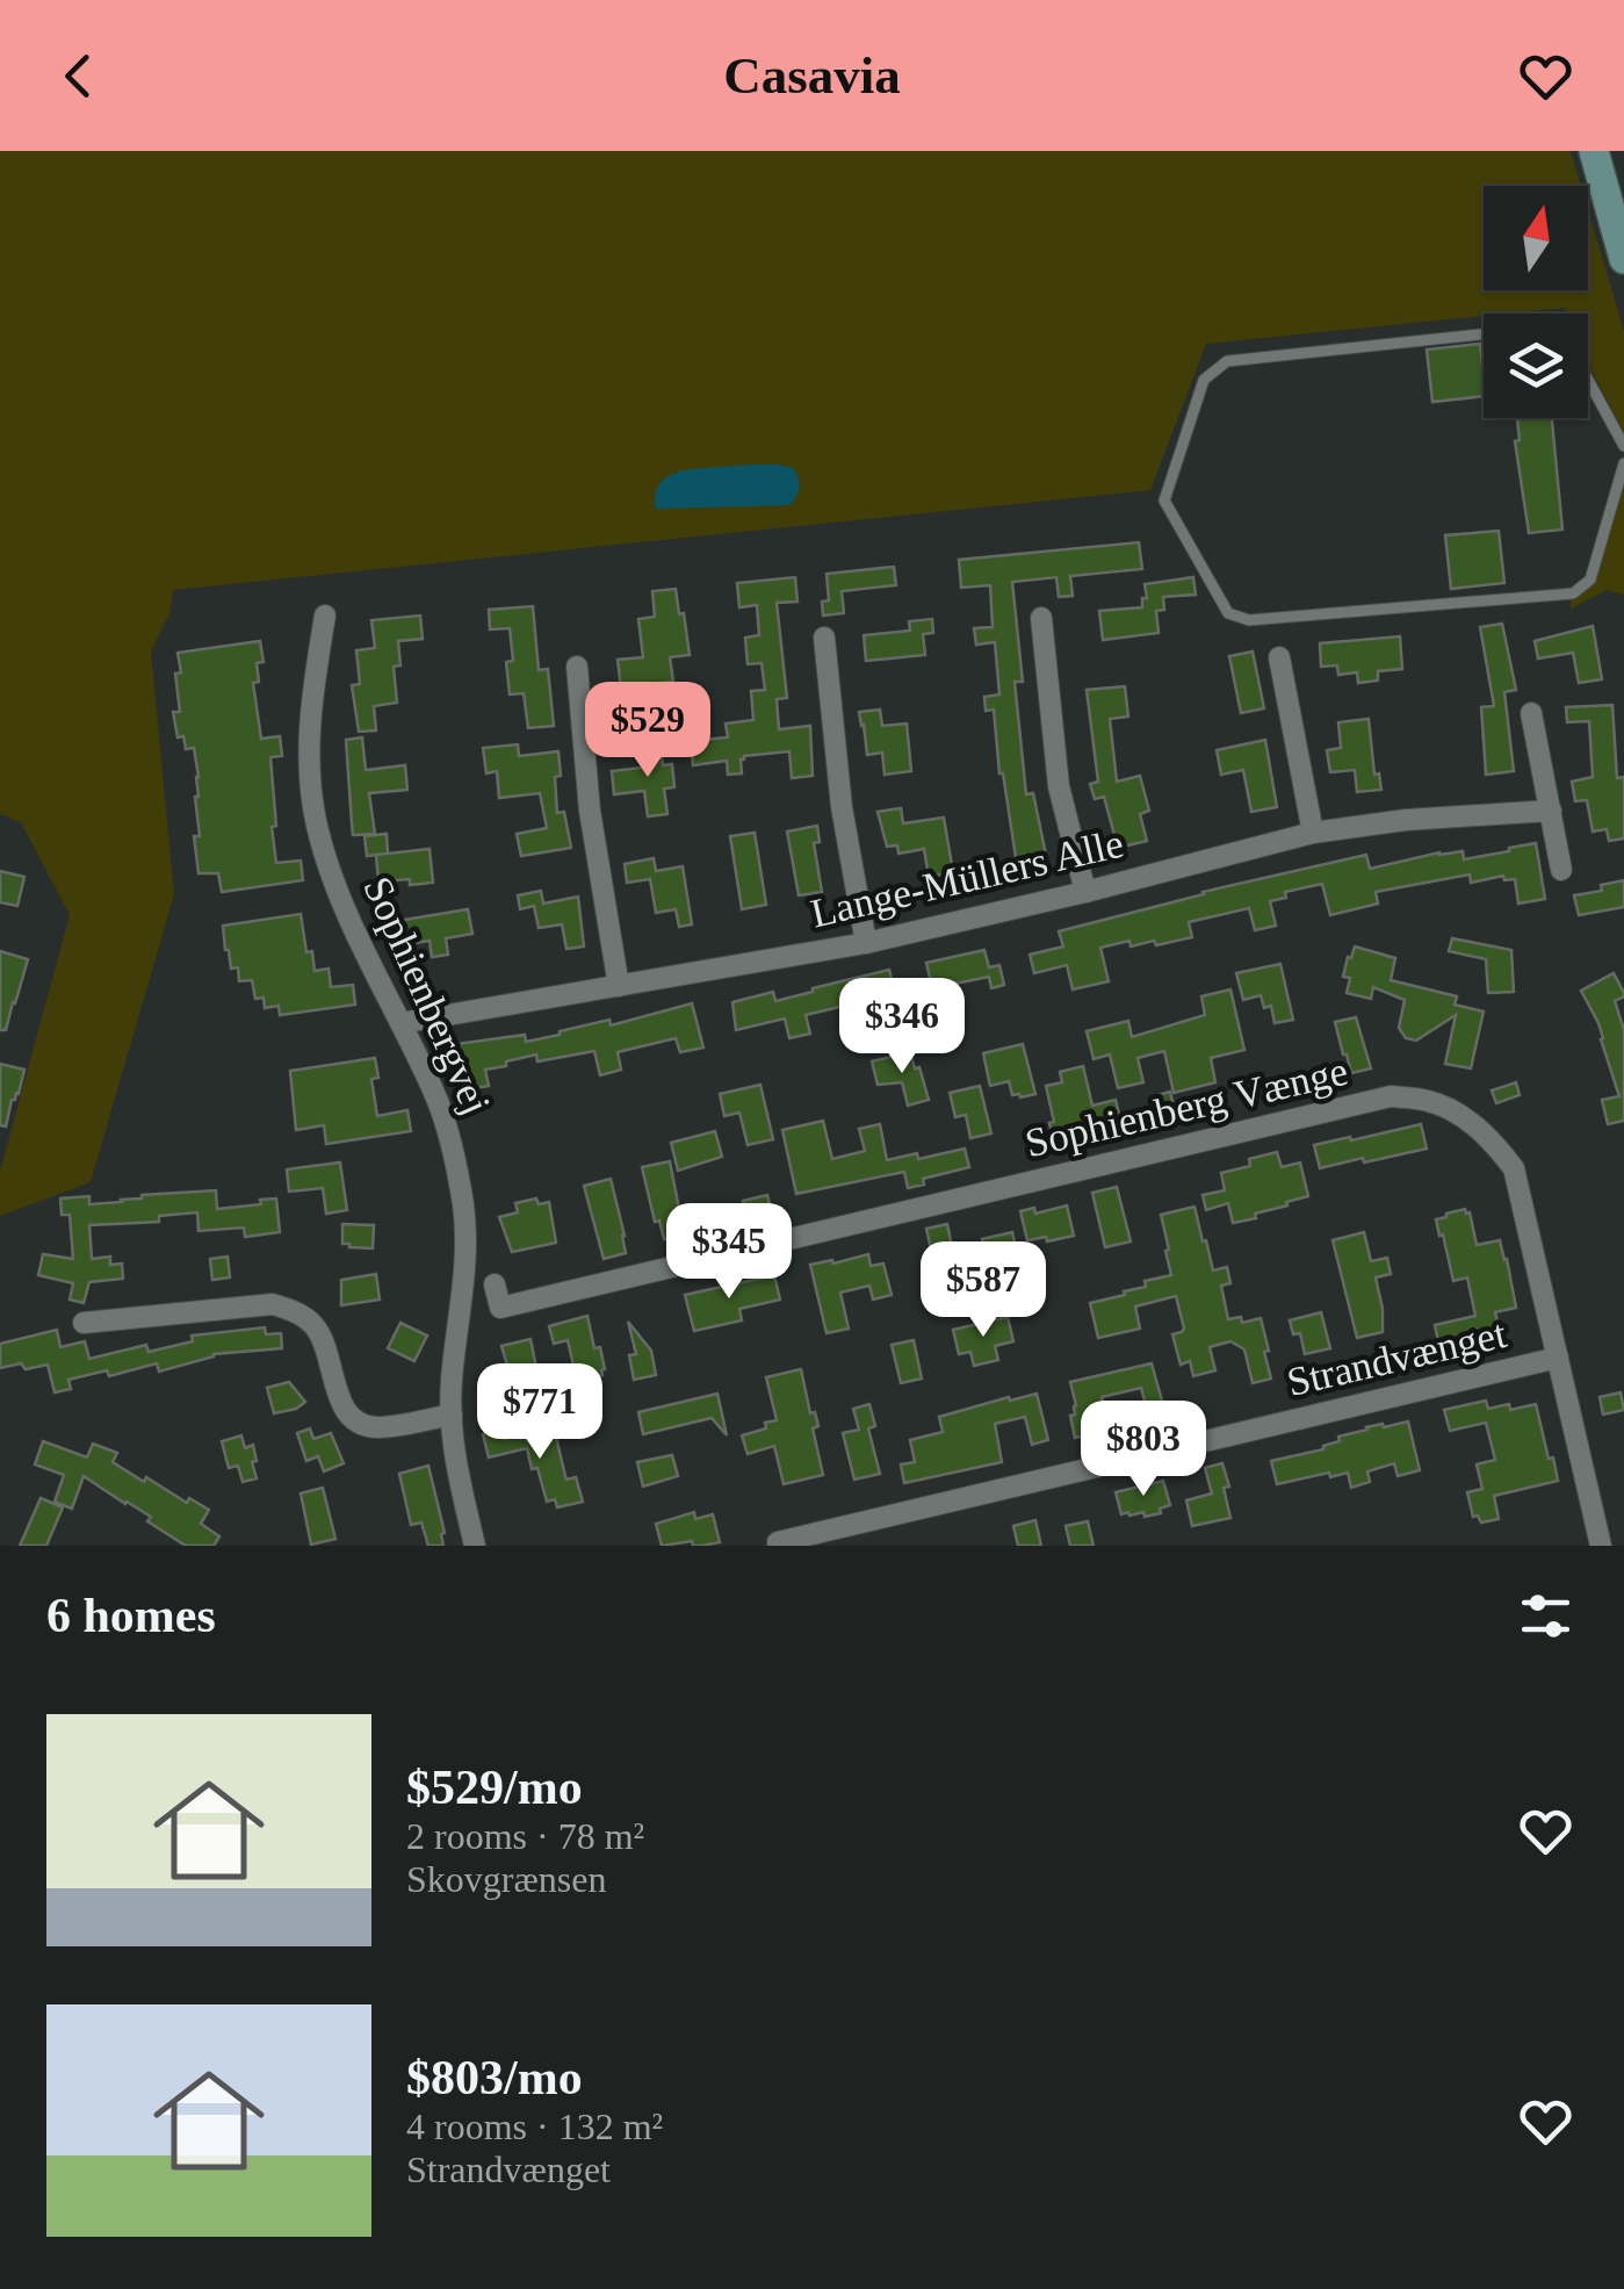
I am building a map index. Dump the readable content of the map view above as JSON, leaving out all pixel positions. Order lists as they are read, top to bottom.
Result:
{
  "streets": {
    "street": [
      "Lange-Müllers Alle",
      "Sophienbergvej",
      "Sophienberg Vænge",
      "Strandvænget"
    ]
  },
  "crossings": [
    ["Lange-Müllers Alle", "Sophienbergvej"],
    ["Sophienberg Vænge", "Strandvænget"]
  ],
  "north": "top",
  "page": {
    "header": "Casavia",
    "price": [
      "$529",
      "$346",
      "$345",
      "$587",
      "$771",
      "$803"
    ],
    "heading": "6 homes",
    "list": [
      {
        "name": "$529/mo",
        "note": "2 rooms · 78 m² · Skovgrænsen"
      },
      {
        "name": "$803/mo",
        "note": "4 rooms · 132 m² · Strandvænget"
      }
    ]
  }
}
